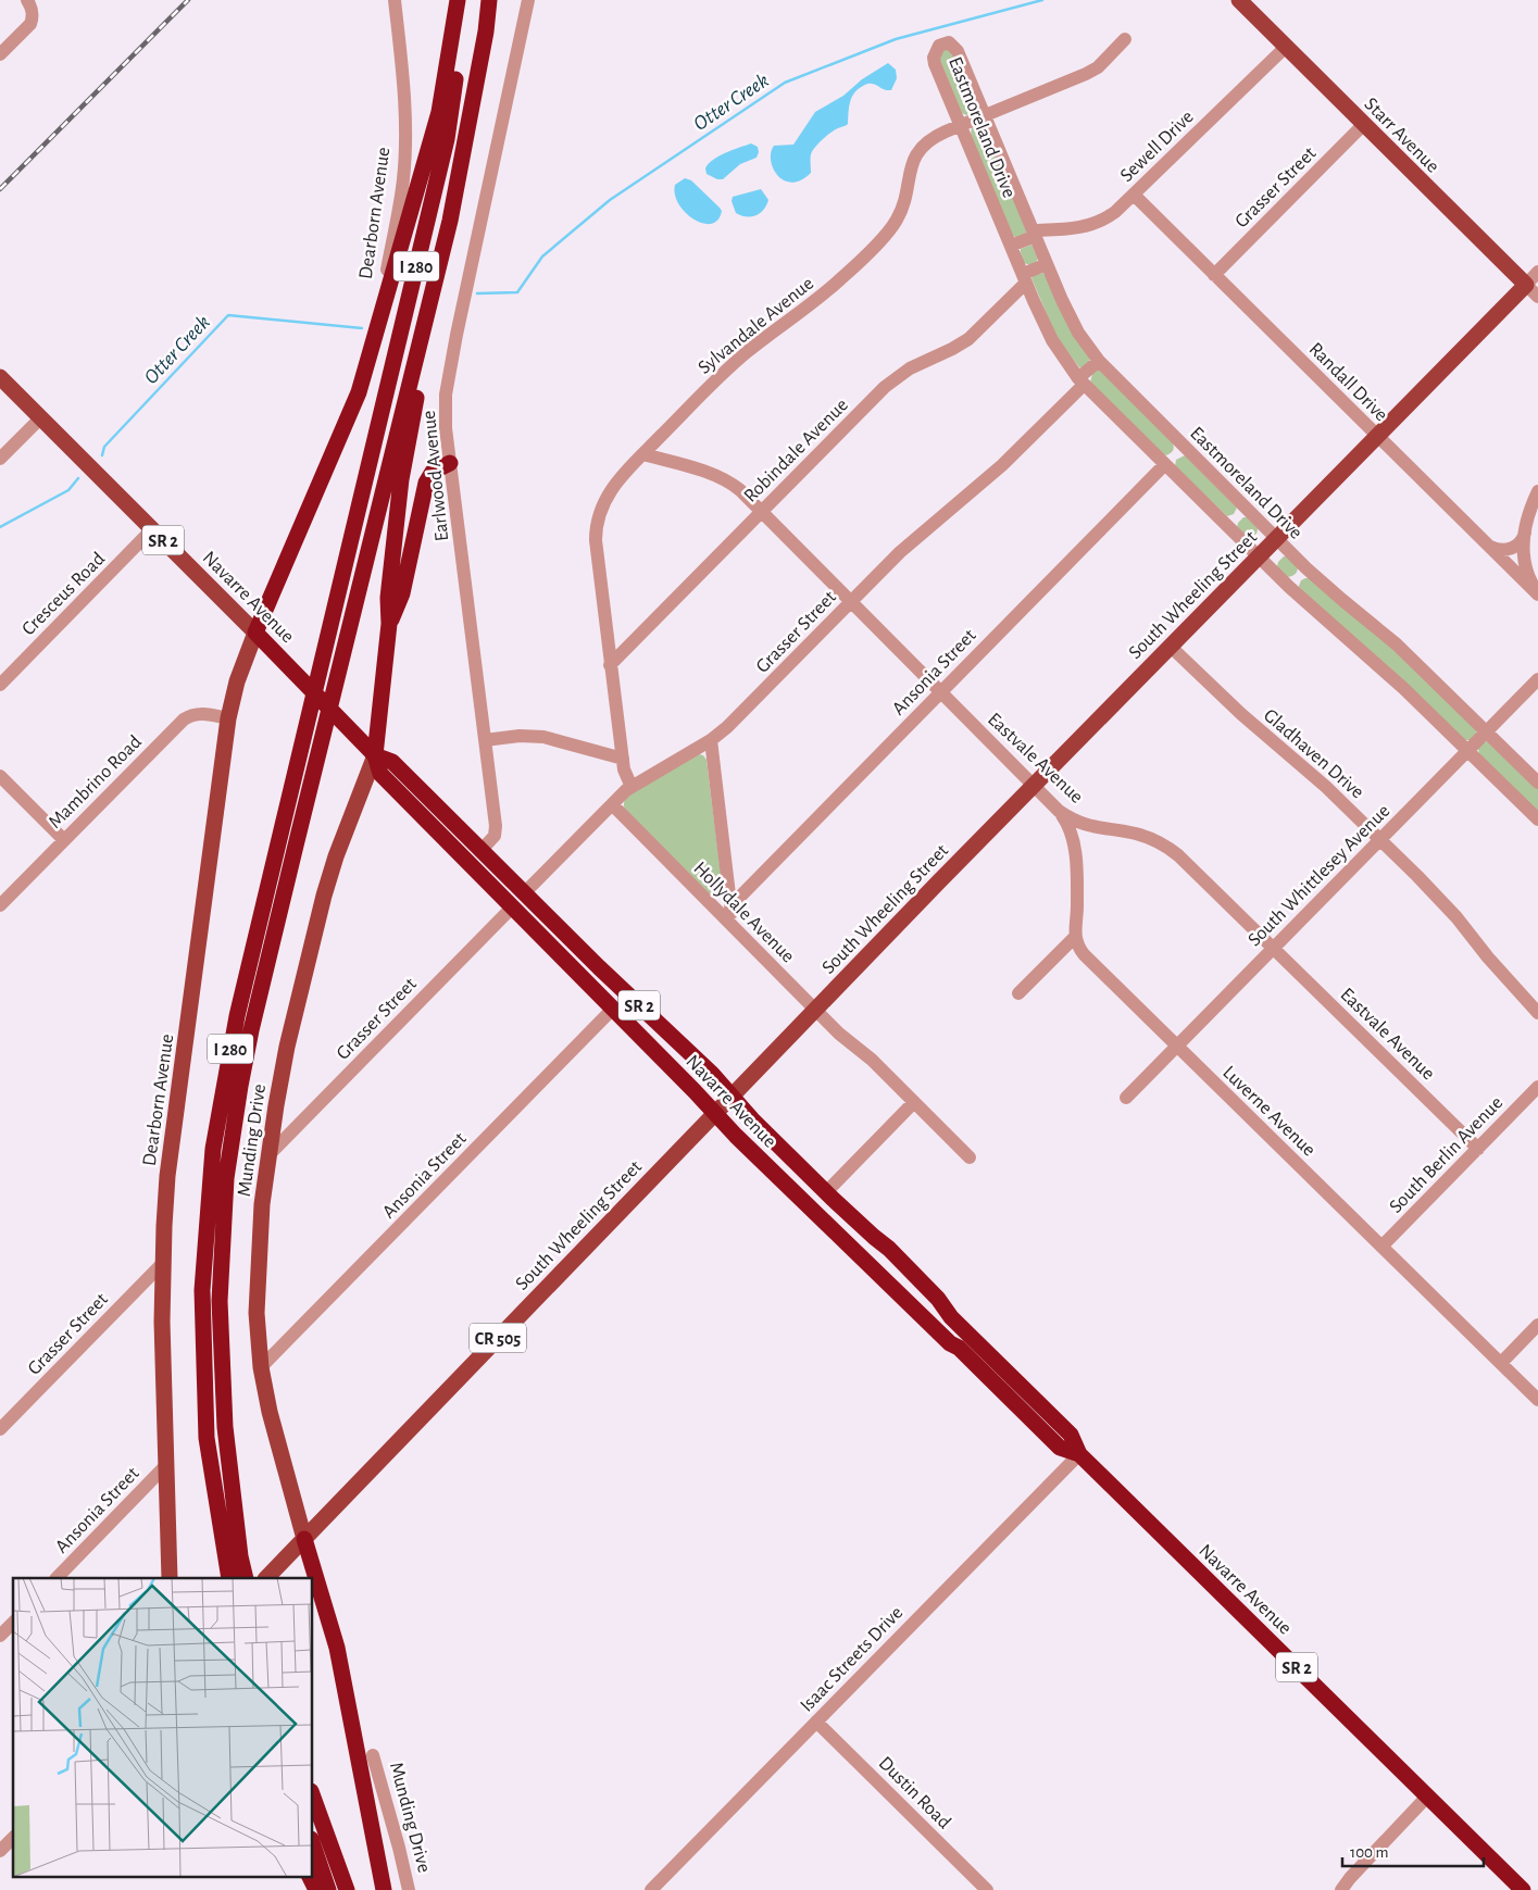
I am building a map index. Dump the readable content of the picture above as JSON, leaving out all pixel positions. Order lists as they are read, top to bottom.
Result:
{
  "streets": {
    "highway": ["I 280", "SR 2", "Navarre Avenue"],
    "main road": [
      "Starr Avenue",
      "Dearborn Avenue",
      "South Wheeling Street",
      "Munding Drive",
      "CR 505"
    ],
    "street": [
      "Eastmoreland Drive",
      "Sewell Drive",
      "Grasser Street",
      "Sylvandale Avenue",
      "Randall Drive",
      "Robindale Avenue",
      "Earlwood Avenue",
      "Cresceus Road",
      "Ansonia Street",
      "Gladhaven Drive",
      "Eastvale Avenue",
      "Mambrino Road",
      "South Whittlesey Avenue",
      "Hollydale Avenue",
      "Luverne Avenue",
      "South Berlin Avenue",
      "Isaac Streets Drive",
      "Dustin Road"
    ]
  },
  "crossings": [
    ["Eastmoreland Drive", "Sewell Drive"],
    ["Eastmoreland Drive", "Grasser Street"],
    ["Eastmoreland Drive", "Sylvandale Avenue"],
    ["Eastmoreland Drive", "Robindale Avenue"],
    ["Eastmoreland Drive", "South Wheeling Street"],
    ["Eastmoreland Drive", "Ansonia Street"],
    ["Eastmoreland Drive", "South Whittlesey Avenue"],
    ["Starr Avenue", "Sewell Drive"],
    ["Starr Avenue", "Grasser Street"],
    ["Starr Avenue", "South Wheeling Street"],
    ["Sewell Drive", "Randall Drive"],
    ["Grasser Street", "Dearborn Avenue"],
    ["Grasser Street", "Sylvandale Avenue"],
    ["Grasser Street", "Randall Drive"],
    ["Grasser Street", "Navarre Avenue"],
    ["Grasser Street", "Eastvale Avenue"],
    ["Grasser Street", "Hollydale Avenue"],
    ["Grasser Street", "Munding Drive"],
    ["Dearborn Avenue", "Navarre Avenue"],
    ["Dearborn Avenue", "Ansonia Street"],
    ["Dearborn Avenue", "Mambrino Road"],
    ["Sylvandale Avenue", "Robindale Avenue"],
    ["Sylvandale Avenue", "Eastvale Avenue"],
    ["Randall Drive", "South Wheeling Street"],
    ["Robindale Avenue", "Eastvale Avenue"],
    ["Earlwood Avenue", "Navarre Avenue"],
    ["Cresceus Road", "Navarre Avenue"],
    ["South Wheeling Street", "Navarre Avenue"],
    ["South Wheeling Street", "Gladhaven Drive"],
    ["South Wheeling Street", "Eastvale Avenue"],
    ["South Wheeling Street", "Hollydale Avenue"],
    ["South Wheeling Street", "Munding Drive"],
    ["Navarre Avenue", "Ansonia Street"],
    ["Navarre Avenue", "Munding Drive"],
    ["Navarre Avenue", "Isaac Streets Drive"],
    ["Ansonia Street", "Eastvale Avenue"],
    ["Ansonia Street", "Munding Drive"],
    ["Gladhaven Drive", "South Whittlesey Avenue"],
    ["Eastvale Avenue", "South Whittlesey Avenue"],
    ["Eastvale Avenue", "South Berlin Avenue"],
    ["South Whittlesey Avenue", "Luverne Avenue"],
    ["Luverne Avenue", "South Berlin Avenue"],
    ["Isaac Streets Drive", "Dustin Road"]
  ],
  "water": ["Otter Creek"],
  "scale_bar": "100 m"
}
